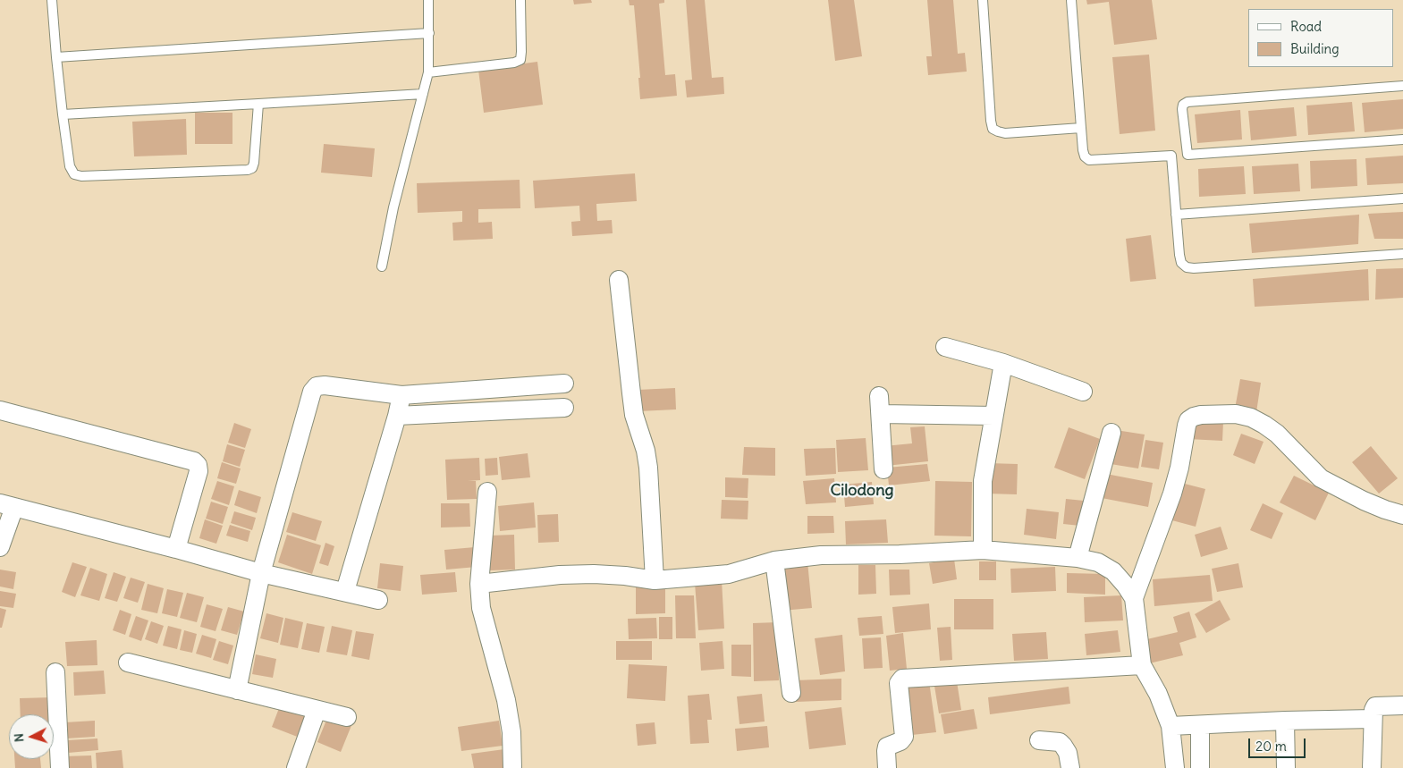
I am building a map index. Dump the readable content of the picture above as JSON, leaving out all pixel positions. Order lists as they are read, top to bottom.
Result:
{
  "districts": ["Cilodong"],
  "legend": ["Road", "Building"],
  "scale_bar": "20 m",
  "north": "left"
}
